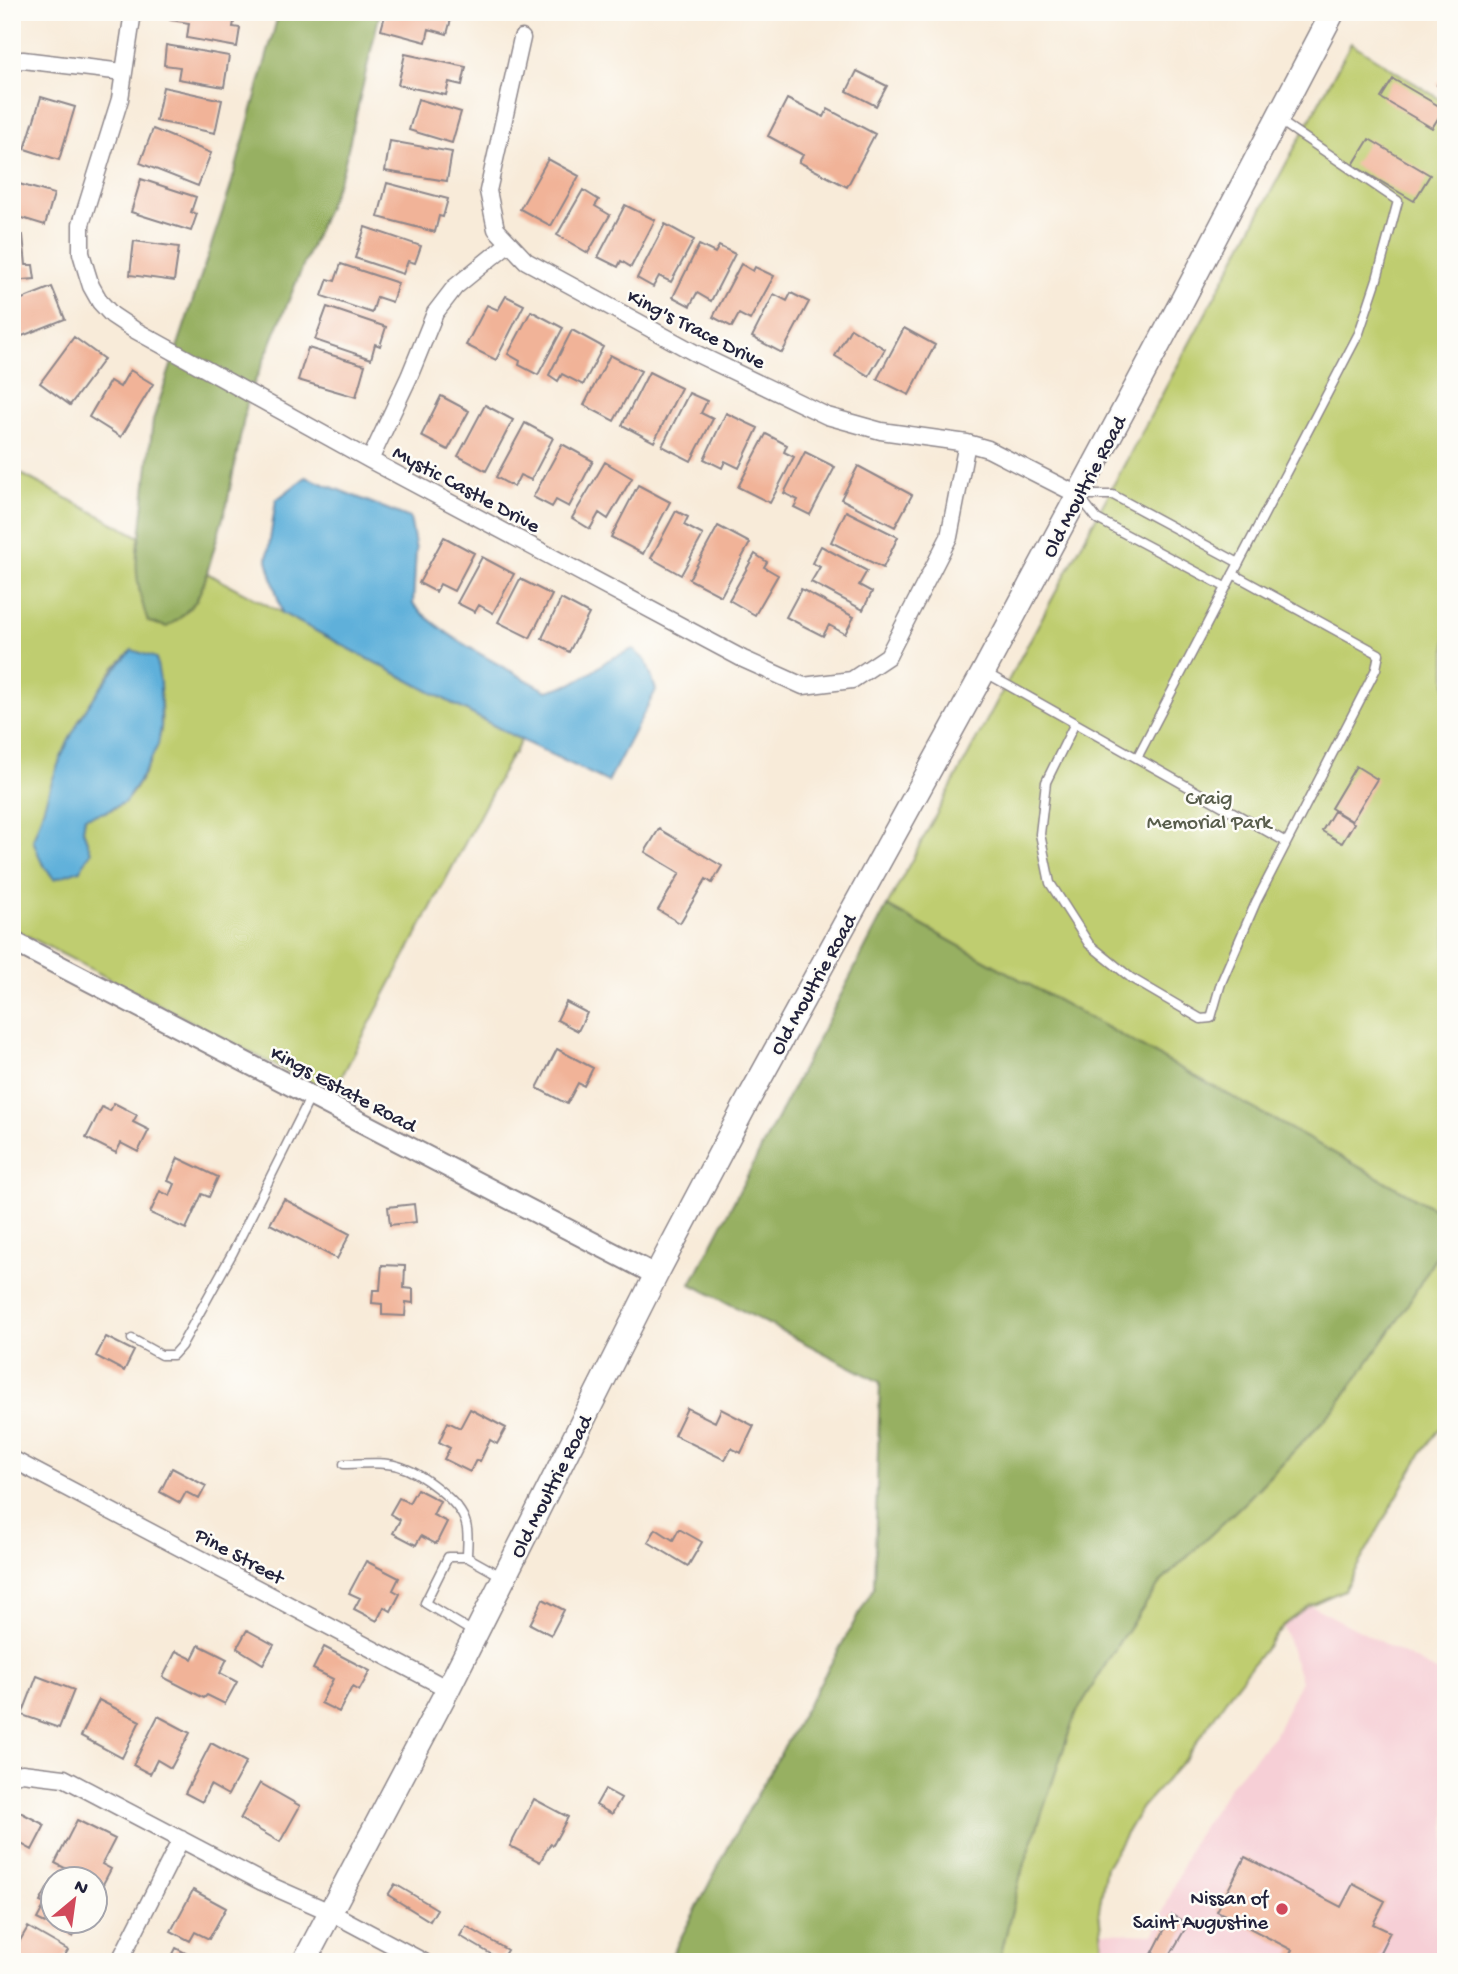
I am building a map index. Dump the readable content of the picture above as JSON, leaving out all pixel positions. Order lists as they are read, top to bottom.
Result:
{
  "streets": {
    "main road": ["Old Moultrie Road"],
    "street": [
      "King's Trace Drive",
      "Mystic Castle Drive",
      "Kings Estate Road",
      "Pine Street"
    ]
  },
  "crossings": [
    ["King's Trace Drive", "Old Moultrie Road"],
    ["King's Trace Drive", "Mystic Castle Drive"],
    ["Old Moultrie Road", "Kings Estate Road"],
    ["Old Moultrie Road", "Pine Street"]
  ],
  "parks": ["Craig Memorial Park"],
  "places": ["Nissan of Saint Augustine"],
  "north": "top right"
}
